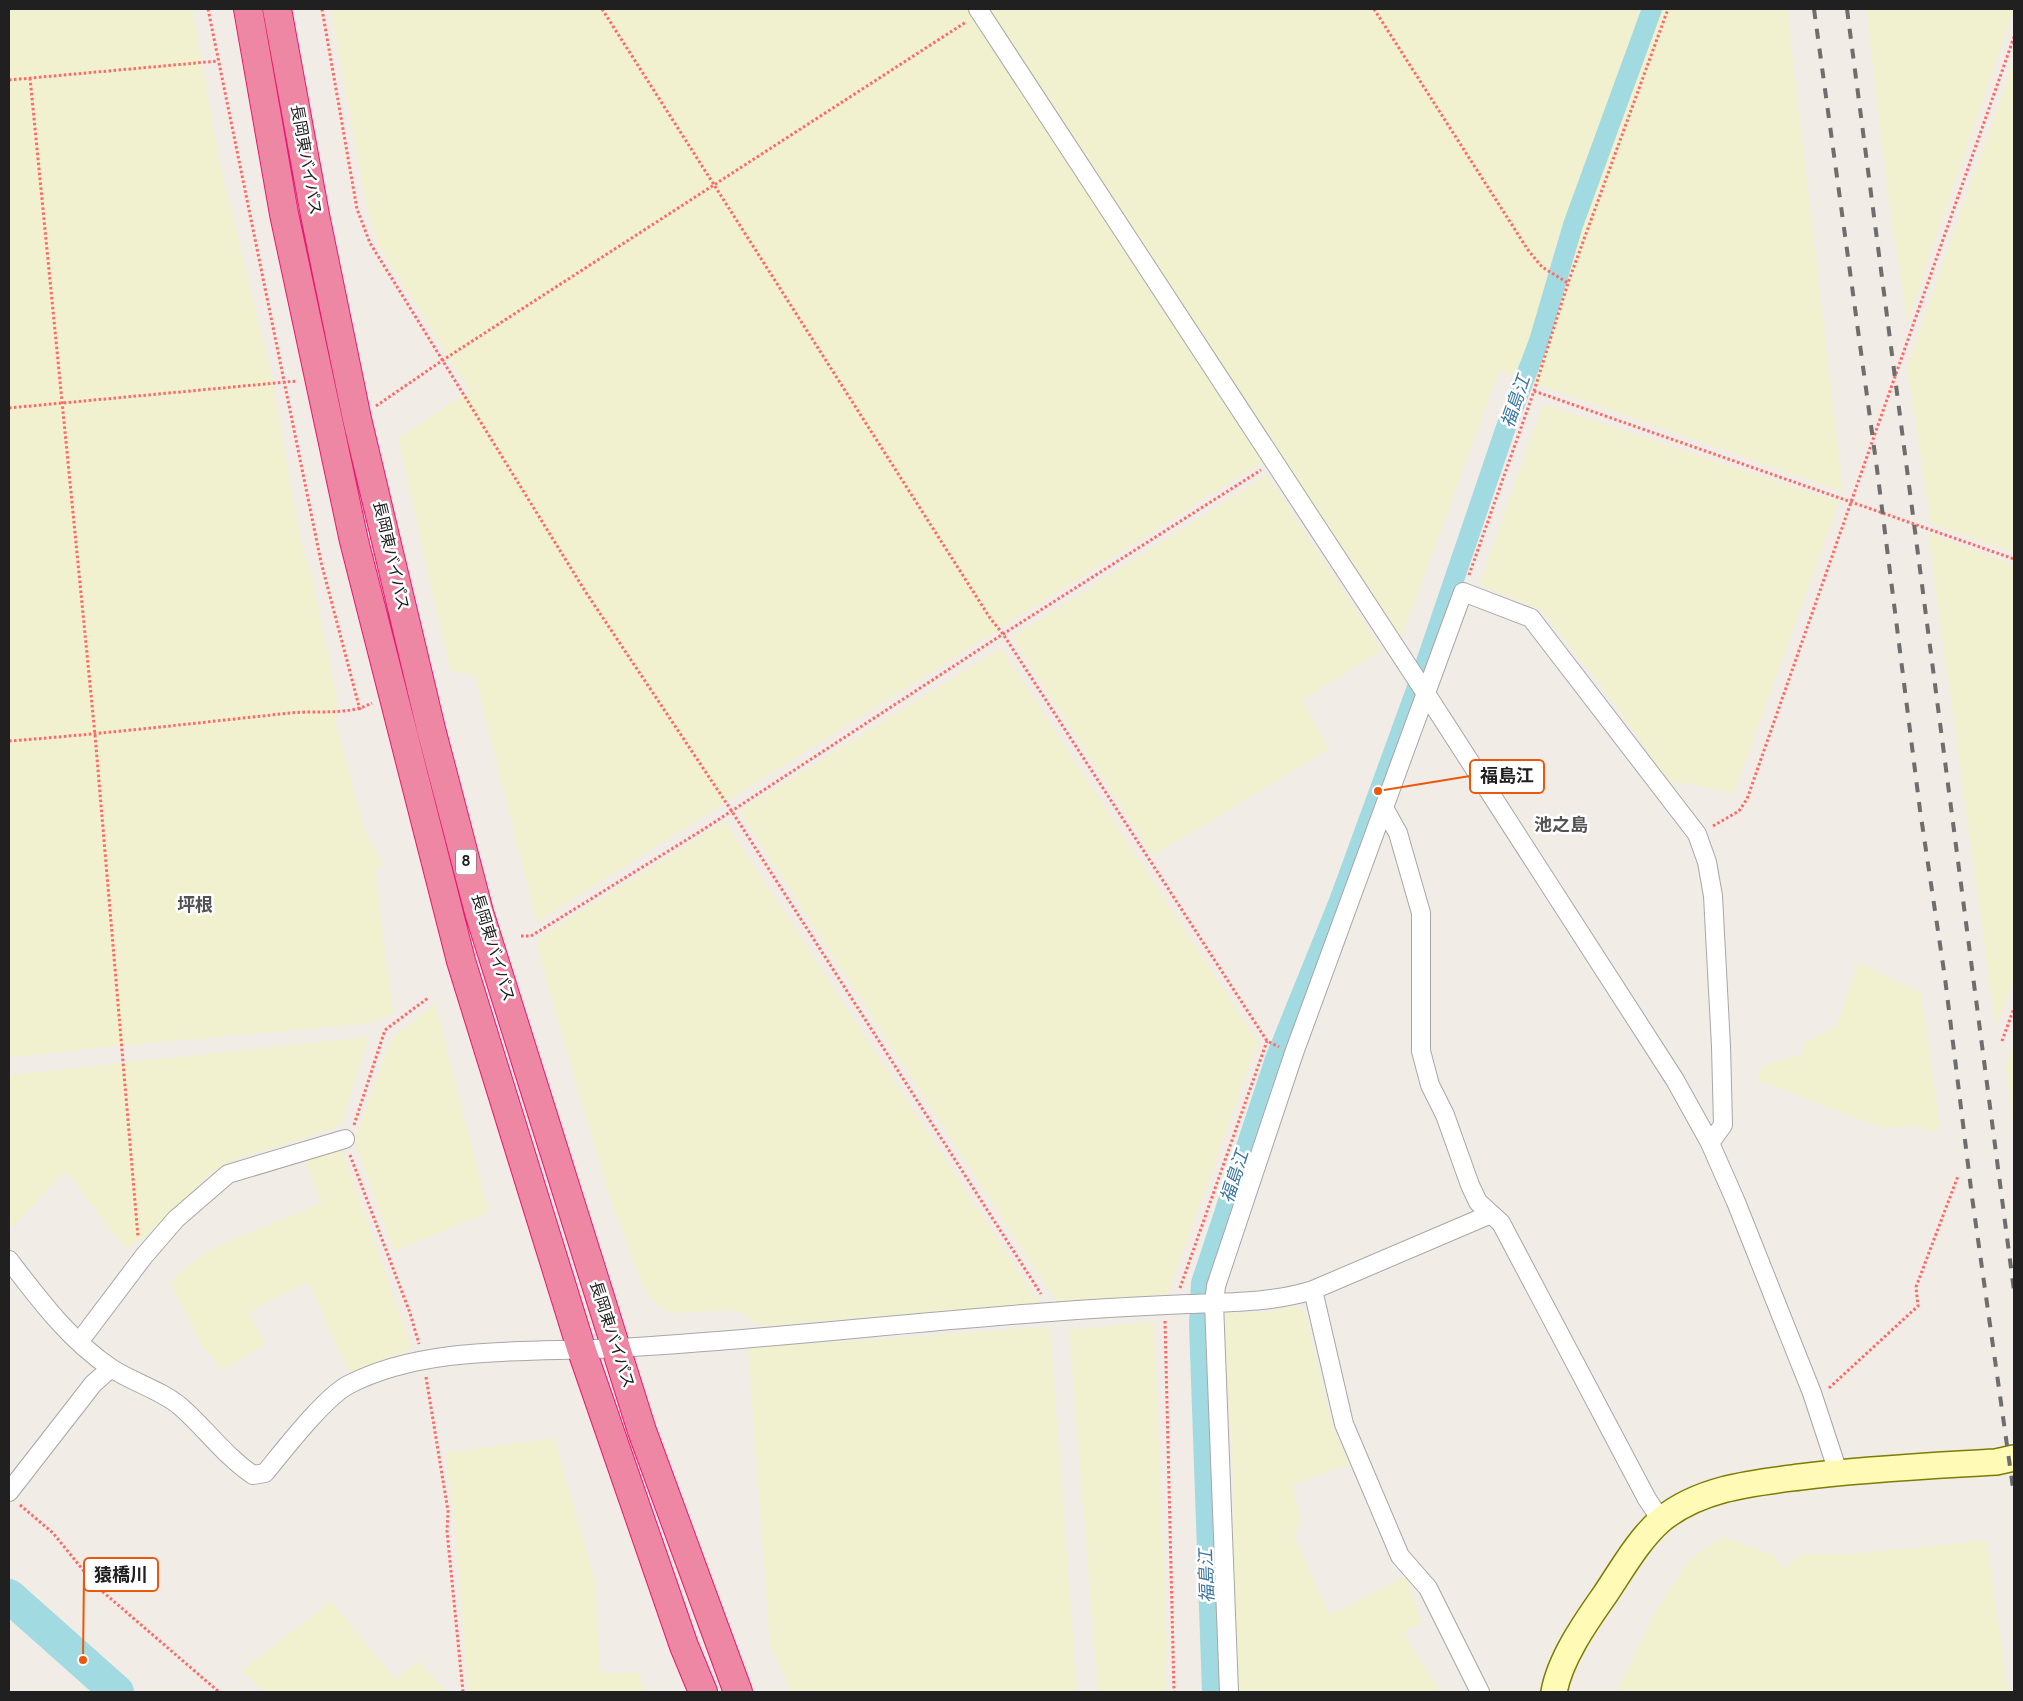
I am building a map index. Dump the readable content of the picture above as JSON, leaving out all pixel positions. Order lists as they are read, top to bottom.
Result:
{
  "streets": {
    "highway": ["長岡東バイパス", "8"]
  },
  "districts": ["池之島", "坪根"],
  "water": ["福島江"],
  "places": ["福島江", "猿橋川"]
}
